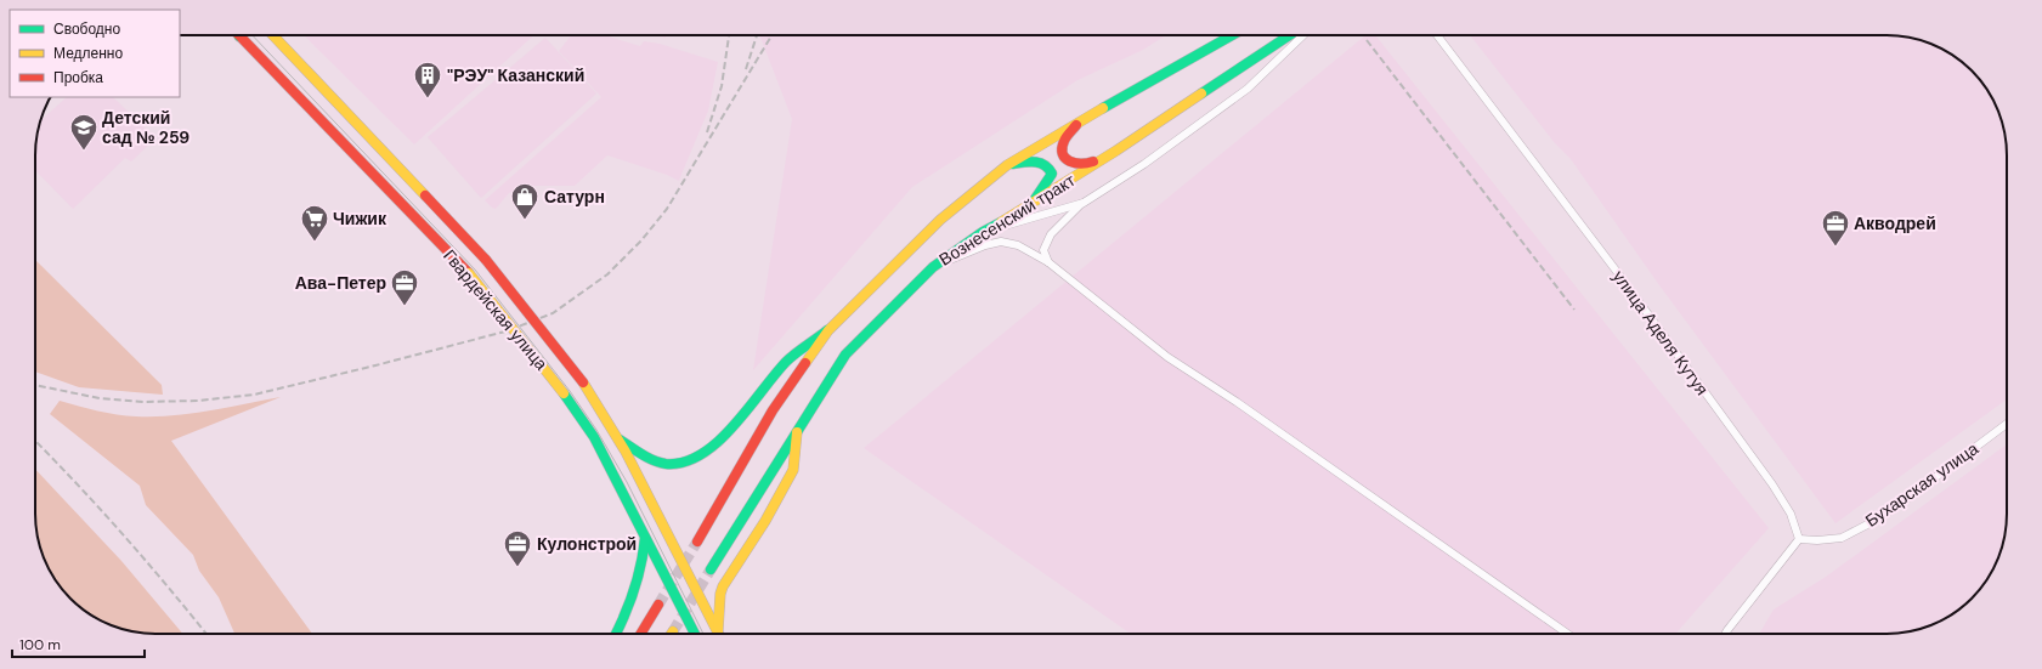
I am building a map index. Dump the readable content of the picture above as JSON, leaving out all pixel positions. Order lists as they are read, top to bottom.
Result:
{
  "streets": {
    "main road": ["Вознесенский тракт", "Гвардейская улица"],
    "street": ["улица Аделя Кутуя", "Бухарская улица"]
  },
  "crossings": [
    ["улица Аделя Кутуя", "Бухарская улица"]
  ],
  "places": {
    "building": ["\"РЭУ\" Казанский"],
    "school or university": ["Детский сад № 259"],
    "shop": ["Сатурн"],
    "supermarket": ["Чижик"],
    "office": ["Акводрей", "Ава-Петер", "Кулонстрой"]
  },
  "legend": ["Свободно", "Медленно", "Пробка"],
  "scale_bar": "100 m"
}
